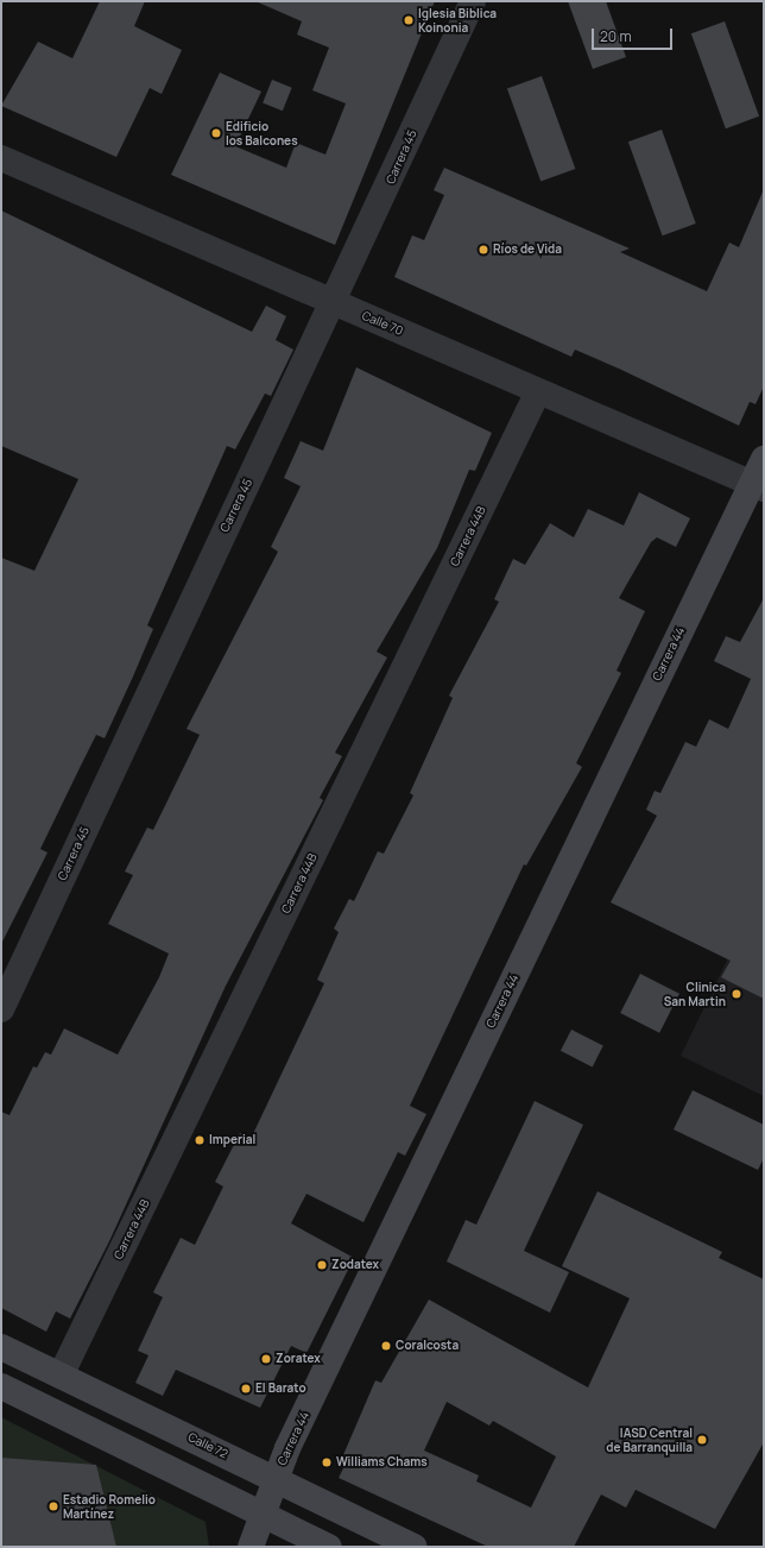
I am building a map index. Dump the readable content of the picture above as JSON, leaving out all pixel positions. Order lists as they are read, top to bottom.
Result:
{
  "streets": {
    "street": [
      "Carrera 45",
      "Calle 70",
      "Carrera 44B",
      "Carrera 44",
      "Calle 72"
    ]
  },
  "crossings": [
    ["Carrera 45", "Calle 70"],
    ["Calle 70", "Carrera 44B"],
    ["Calle 70", "Carrera 44"],
    ["Carrera 44B", "Calle 72"],
    ["Carrera 44", "Calle 72"]
  ],
  "places": [
    "Iglesia Biblica Koinonia",
    "Edificio los Balcones",
    "Ríos de Vida",
    "Clinica San Martin",
    "Imperial",
    "Zodatex",
    "Coralcosta",
    "Zoratex",
    "El Barato",
    "IASD Central de Barranquilla",
    "Williams Chams",
    "Estadio Romelio Martínez"
  ],
  "scale_bar": "20 m"
}
